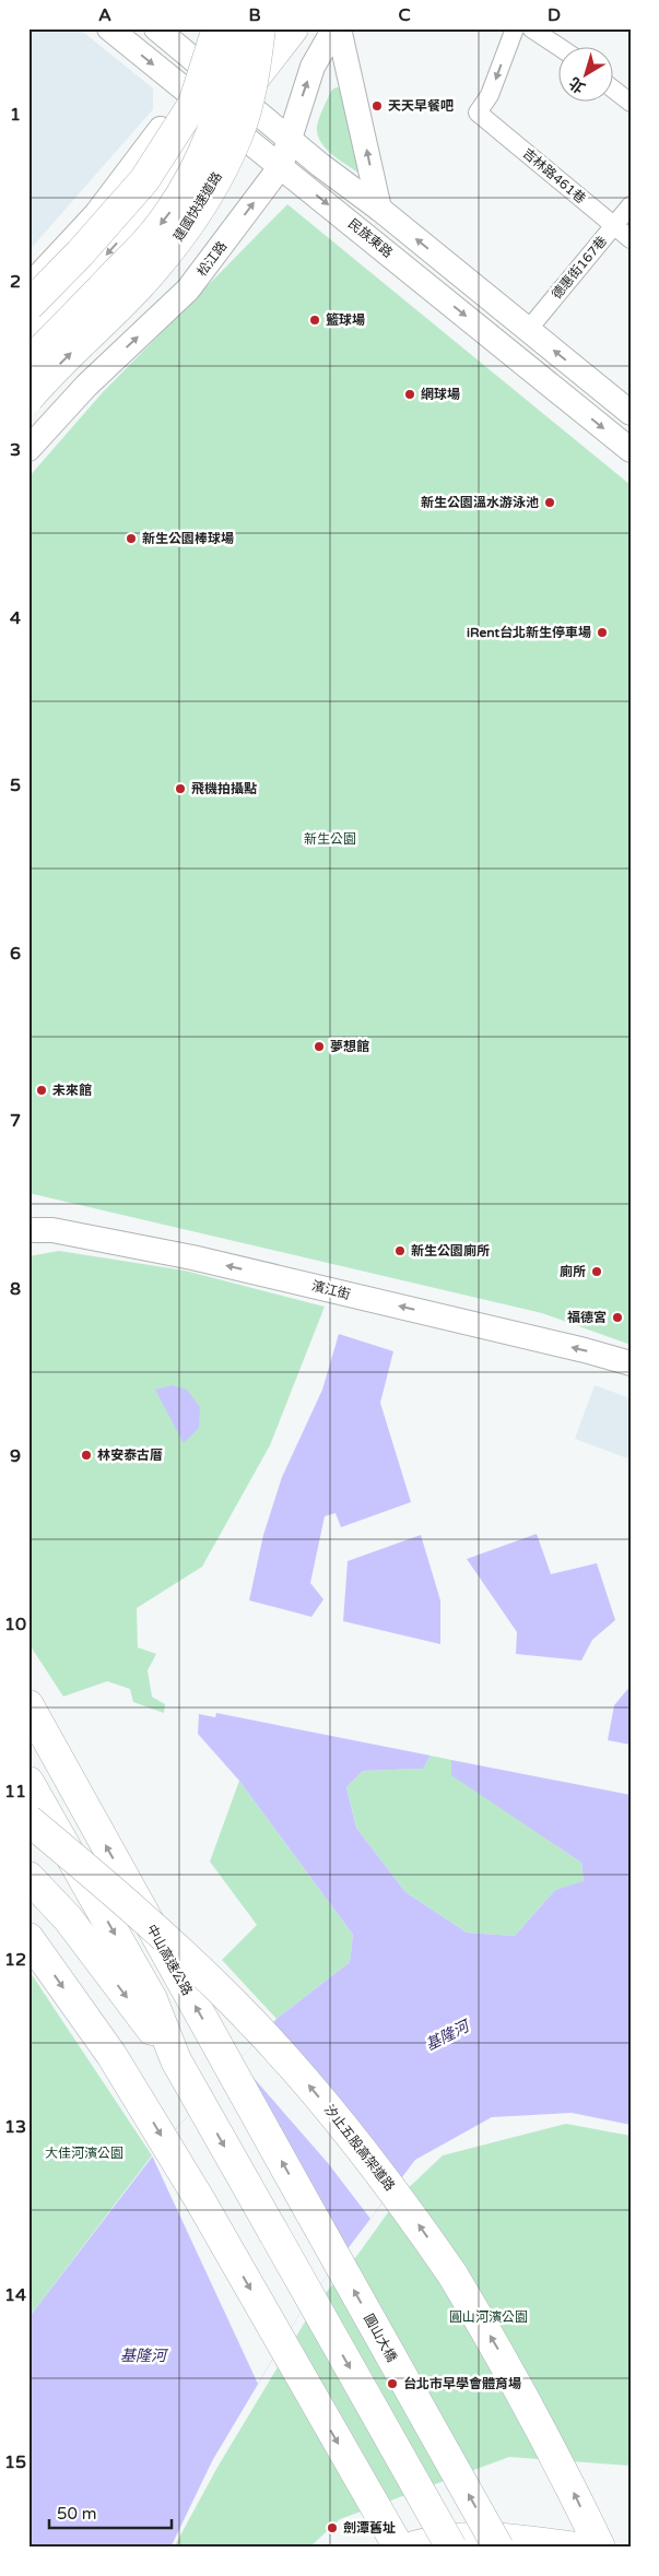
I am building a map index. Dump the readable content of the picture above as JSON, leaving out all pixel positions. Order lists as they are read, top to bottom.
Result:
{
  "streets": {
    "highway": [
      "建國快速道路",
      "中山高速公路",
      "汐止五股高架道路",
      "圓山大橋"
    ],
    "street": [
      "吉林路461巷",
      "民族東路",
      "松江路",
      "德惠街167巷",
      "濱江街"
    ]
  },
  "crossings": [
    ["吉林路461巷", "德惠街167巷"],
    ["民族東路", "松江路"],
    ["民族東路", "德惠街167巷"],
    ["中山高速公路", "圓山大橋"]
  ],
  "one_way": ["濱江街"],
  "water": ["基隆河"],
  "parks": ["新生公園", "大佳河濱公園", "圓山河濱公園"],
  "places": [
    "天天早餐吧",
    "籃球場",
    "網球場",
    "新生公園溫水游泳池",
    "新生公園棒球場",
    "iRent台北新生停車場",
    "飛機拍攝點",
    "夢想館",
    "未來館",
    "新生公園廁所",
    "廁所",
    "福德宮",
    "林安泰古厝",
    "台北市早學會體育場",
    "劍潭舊址"
  ],
  "scale_bar": "50 m",
  "north": "bottom left",
  "grid": {
    "columns": [
      "A",
      "B",
      "C",
      "D"
    ],
    "rows": [
      "1",
      "2",
      "3",
      "4",
      "5",
      "6",
      "7",
      "8",
      "9",
      "10",
      "11",
      "12",
      "13",
      "14",
      "15"
    ]
  }
}
